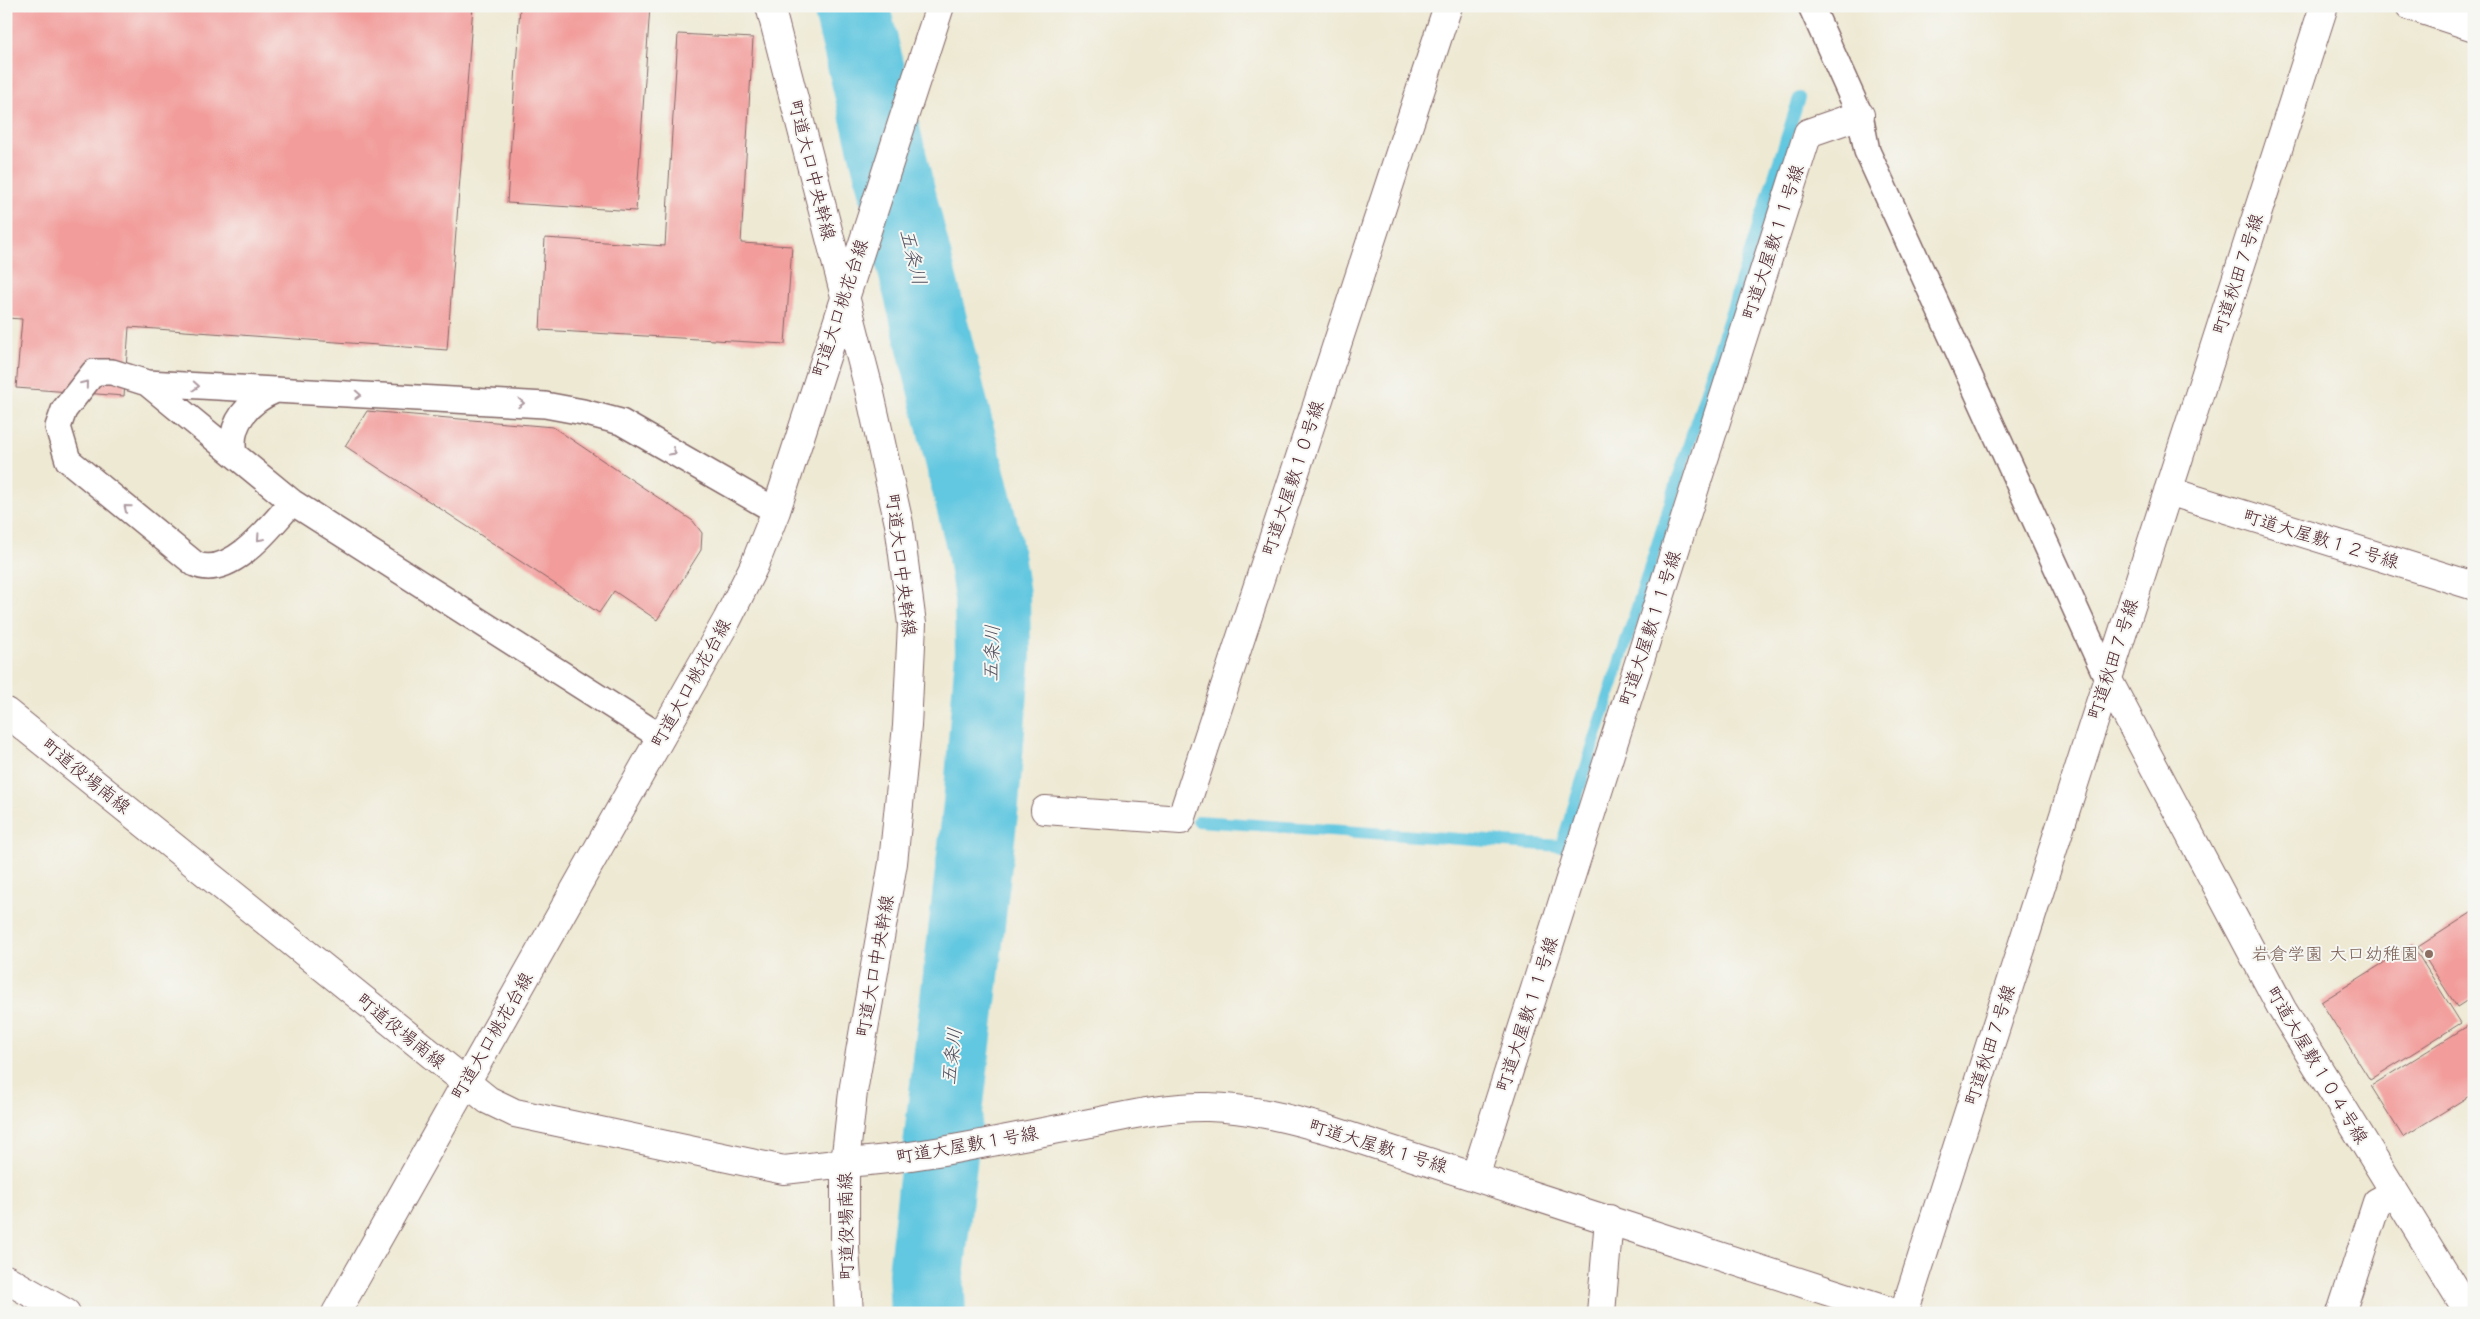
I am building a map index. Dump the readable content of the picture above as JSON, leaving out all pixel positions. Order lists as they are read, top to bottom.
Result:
{
  "streets": {
    "street": [
      "町道大口中央幹線",
      "町道大屋敷１１号線",
      "町道秋田７号線",
      "町道大口桃花台線",
      "町道大屋敷１０号線",
      "町道大屋敷１２号線",
      "町道役場南線",
      "町道大屋敷１０４号線",
      "町道大屋敷１号線"
    ]
  },
  "crossings": [
    ["町道大口中央幹線", "町道大口桃花台線"],
    ["町道大口中央幹線", "町道役場南線"],
    ["町道大口中央幹線", "町道大屋敷１号線"],
    ["町道大屋敷１１号線", "町道大屋敷１号線"],
    ["町道秋田７号線", "町道大屋敷１２号線"],
    ["町道秋田７号線", "町道大屋敷１０４号線"],
    ["町道大口桃花台線", "町道役場南線"],
    ["町道役場南線", "町道大屋敷１号線"]
  ],
  "water": ["五条川"],
  "places": ["岩倉学園 大口幼稚園"]
}
